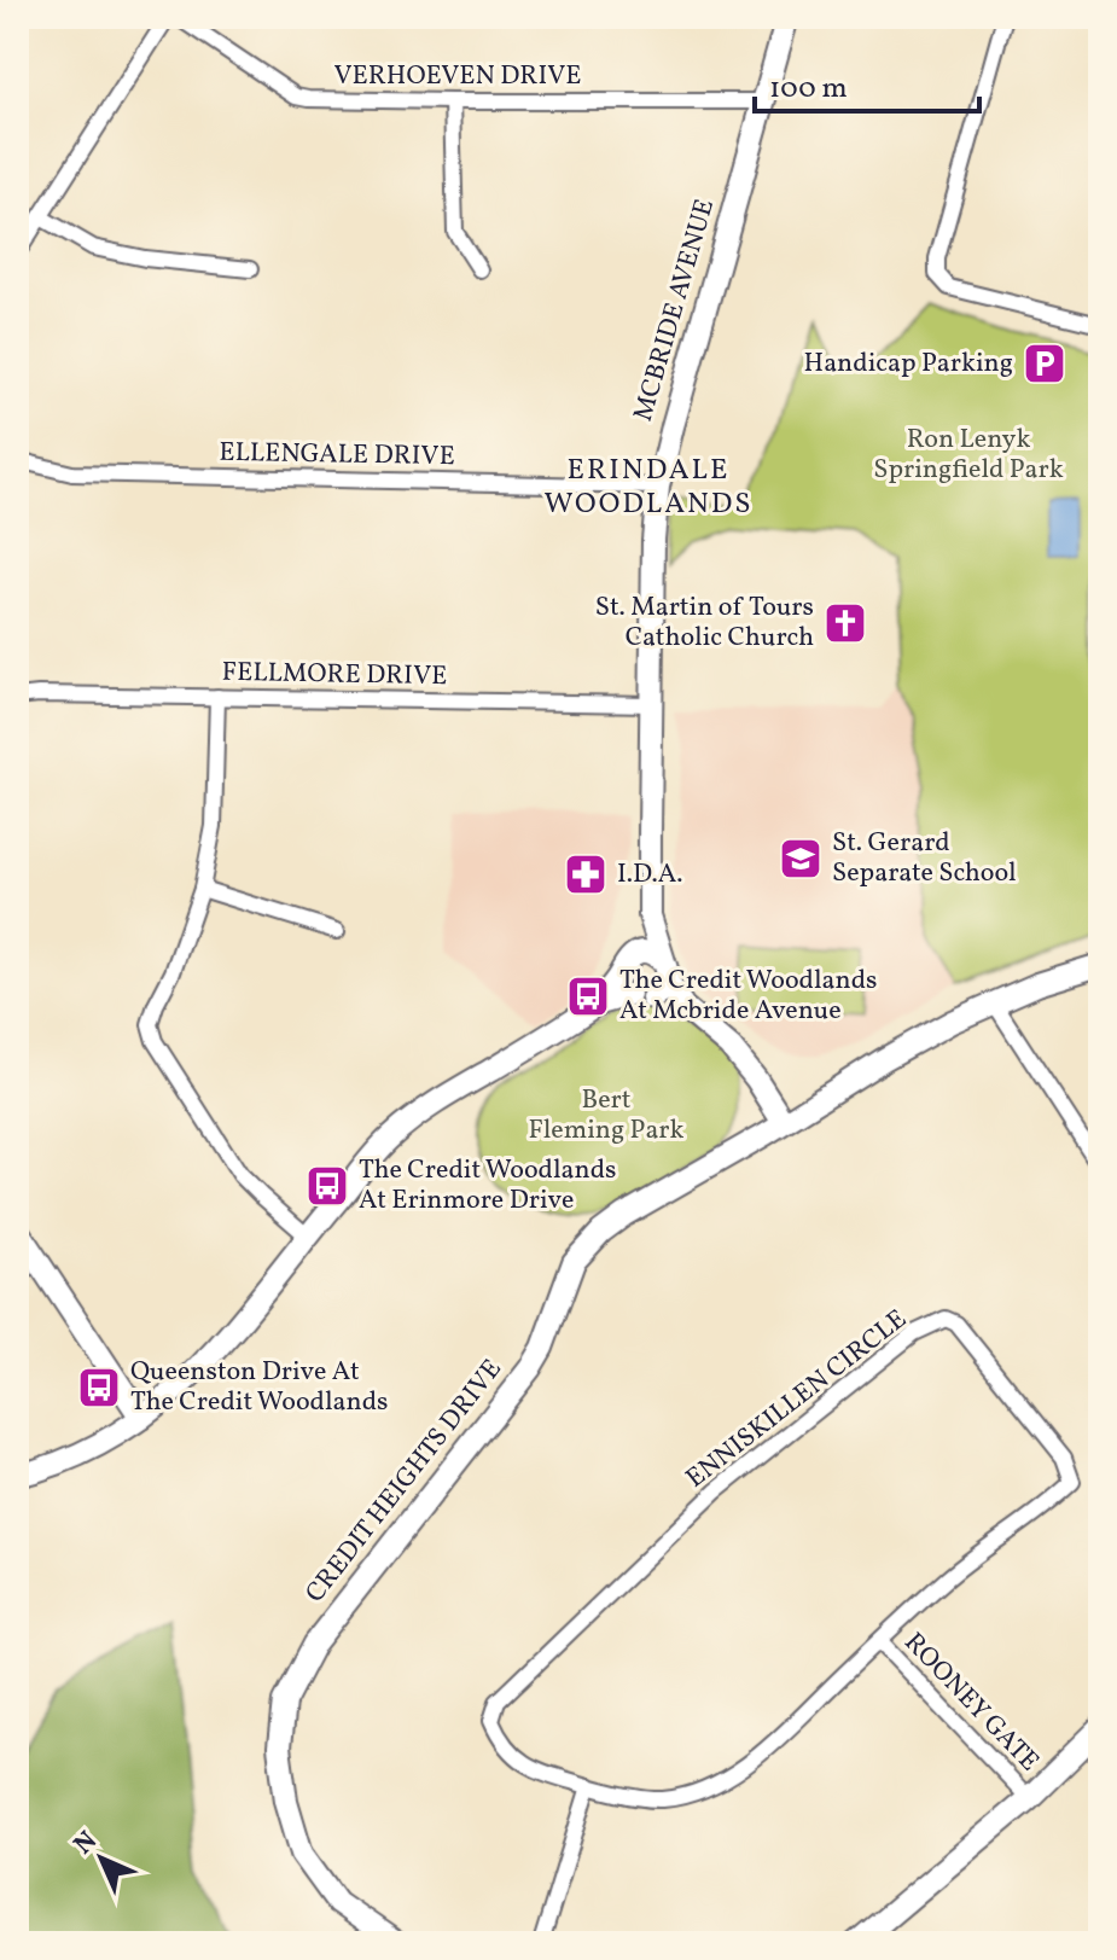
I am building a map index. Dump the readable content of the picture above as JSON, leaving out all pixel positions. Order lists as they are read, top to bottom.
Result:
{
  "streets": {
    "street": [
      "VERHOEVEN DRIVE",
      "MCBRIDE AVENUE",
      "ELLENGALE DRIVE",
      "FELLMORE DRIVE",
      "ENNISKILLEN CIRCLE",
      "CREDIT HEIGHTS DRIVE",
      "ROONEY GATE"
    ]
  },
  "crossings": [
    ["VERHOEVEN DRIVE", "MCBRIDE AVENUE"],
    ["MCBRIDE AVENUE", "ELLENGALE DRIVE"],
    ["MCBRIDE AVENUE", "FELLMORE DRIVE"],
    ["ENNISKILLEN CIRCLE", "ROONEY GATE"]
  ],
  "districts": ["ERINDALE WOODLANDS"],
  "parks": ["Ron Lenyk Springfield Park", "Bert Fleming Park"],
  "places": {
    "parking": ["Handicap Parking"],
    "church": ["St. Martin of Tours Catholic Church"],
    "school or university": ["St. Gerard Separate School"],
    "pharmacy": ["I.D.A."],
    "bus stop": ["The Credit Woodlands At Mcbride Avenue", "The Credit Woodlands At Erinmore Drive", "Queenston Drive At The Credit Woodlands"]
  },
  "scale_bar": "100 m",
  "north": "top left"
}
